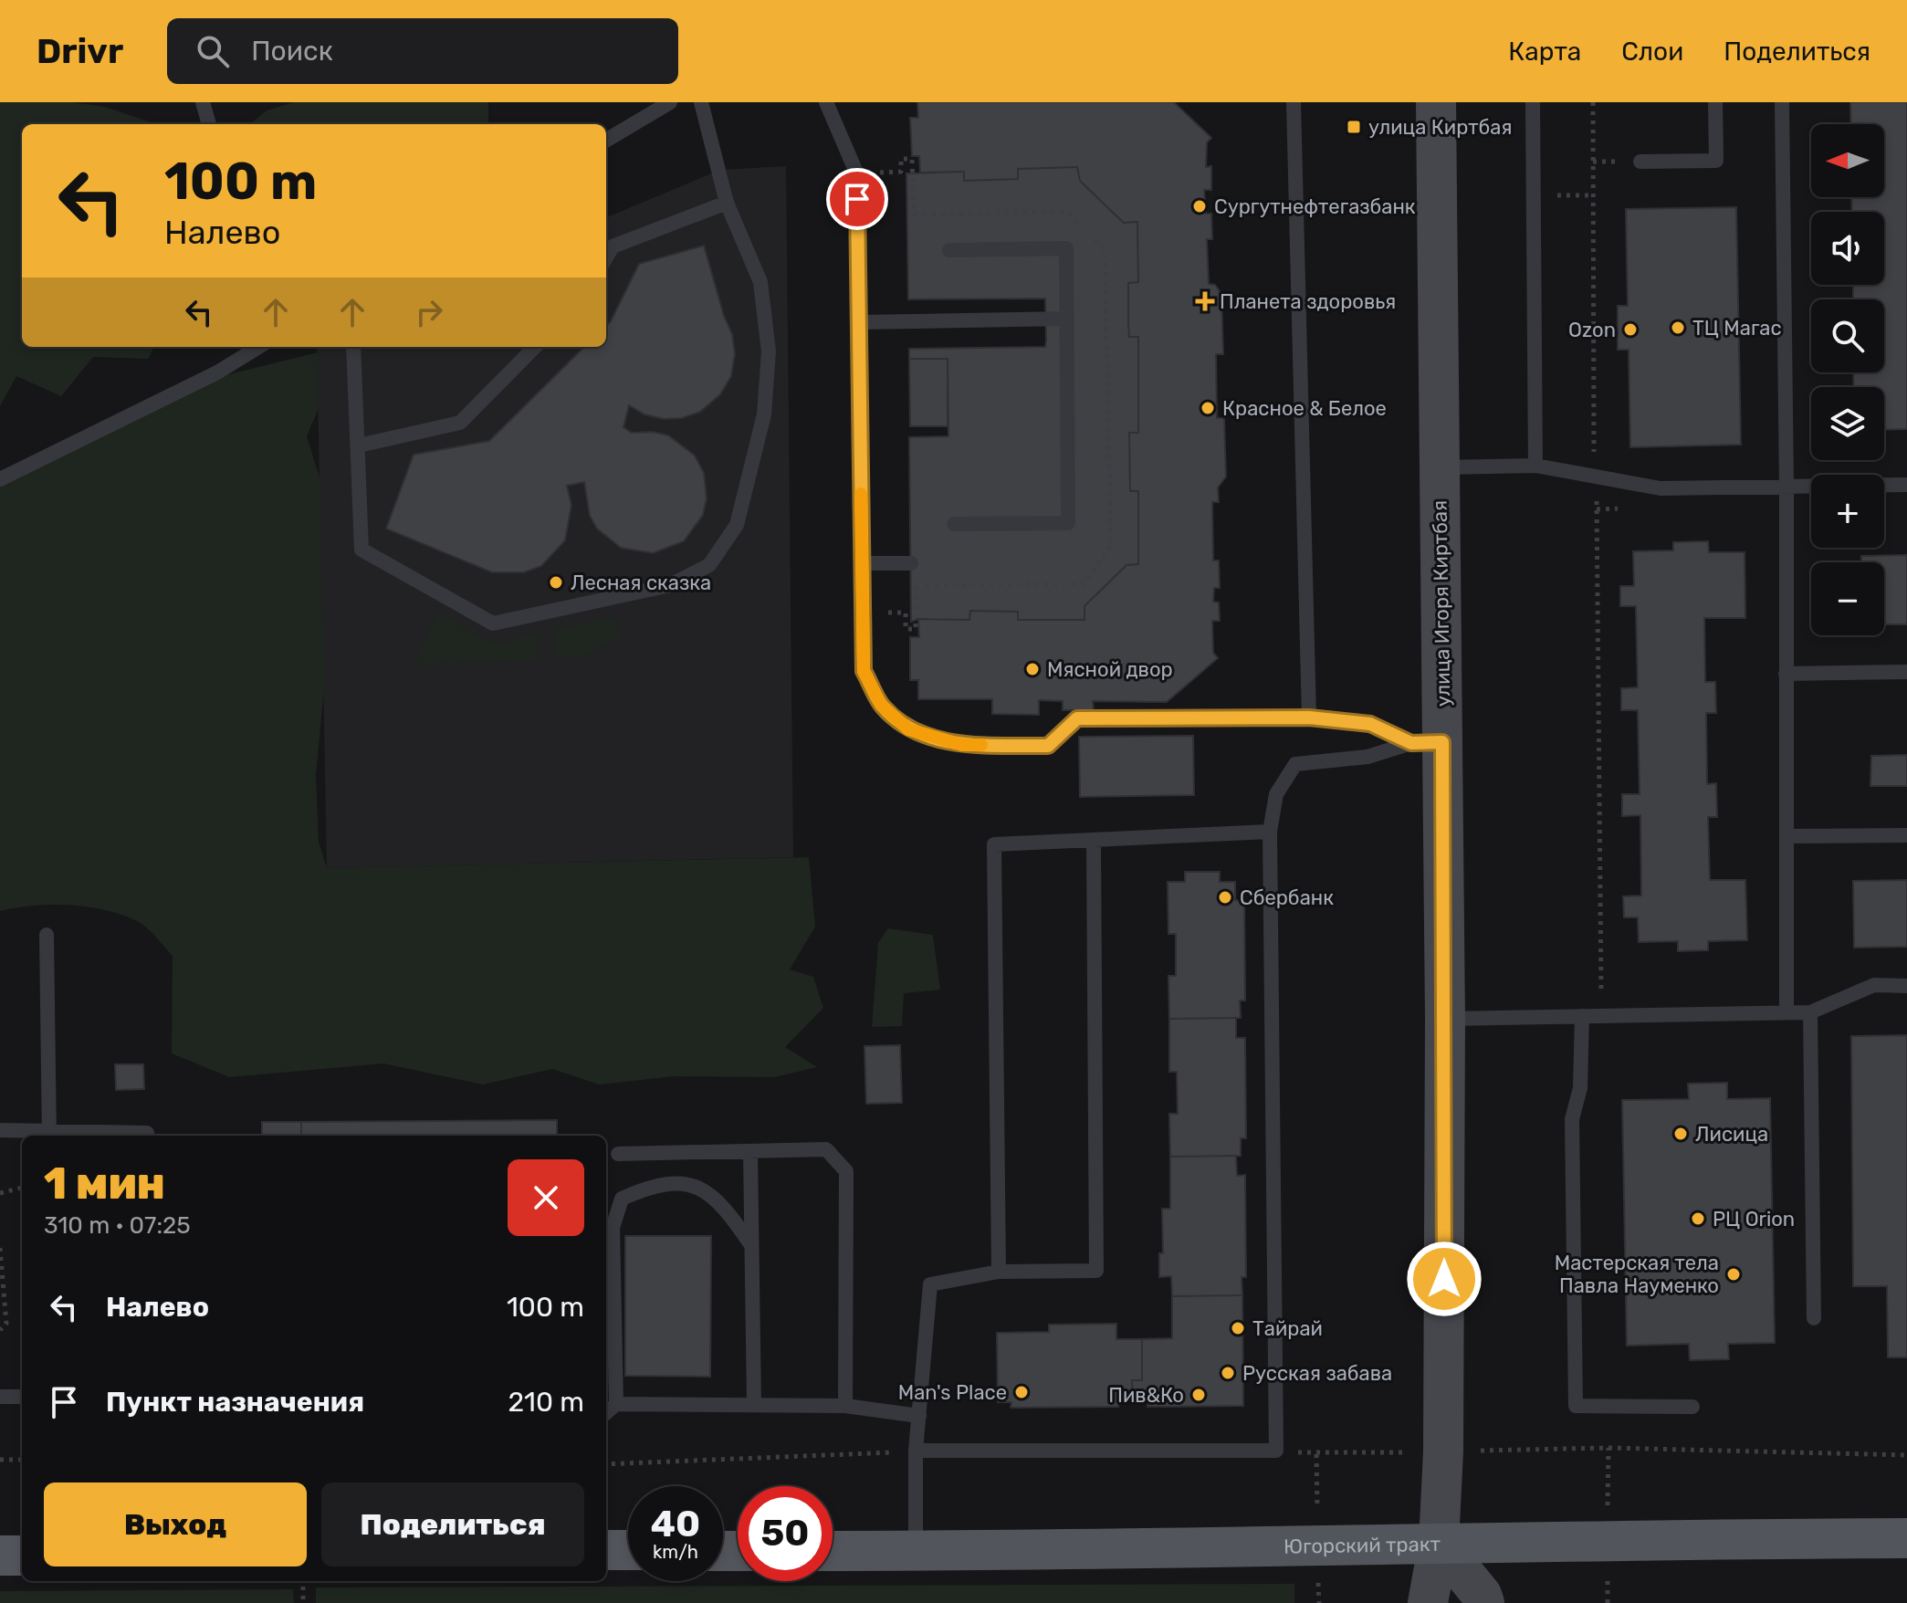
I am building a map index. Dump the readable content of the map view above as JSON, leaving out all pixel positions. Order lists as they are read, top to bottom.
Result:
{
  "streets": {
    "main road": ["улица Игоря Киртбая", "Югорский тракт"]
  },
  "crossings": [
    ["улица Игоря Киртбая", "Югорский тракт"]
  ],
  "places": {
    "transit": ["улица Киртбая"],
    "other": [
      "Сургутнефтегазбанк",
      "ТЦ Магас",
      "Ozon",
      "Красное & Белое",
      "Лесная сказка",
      "Мясной двор",
      "Сбербанк",
      "Лисица",
      "РЦ Orion",
      "Мастерская тела Павла Науменко",
      "Тайрай",
      "Русская забава",
      "Man's Place",
      "Пив&Ко"
    ],
    "health": ["Планета здоровья"]
  },
  "north": "left",
  "page": {
    "header": "Drivr",
    "search": "Поиск",
    "nav": ["Карта", "Слои", "Поделиться"],
    "map_buttons": ["+", "−"],
    "turn": ["100 m", "Налево"],
    "heading": ["1 мин", "310 m · 07:25"],
    "list": [
      {
        "name": "Налево",
        "value": "100 m"
      },
      {
        "name": "Пункт назначения",
        "value": "210 m"
      }
    ],
    "buttons": ["Выход", "Поделиться"],
    "speed": "40 km/h",
    "limit": "50"
  }
}
